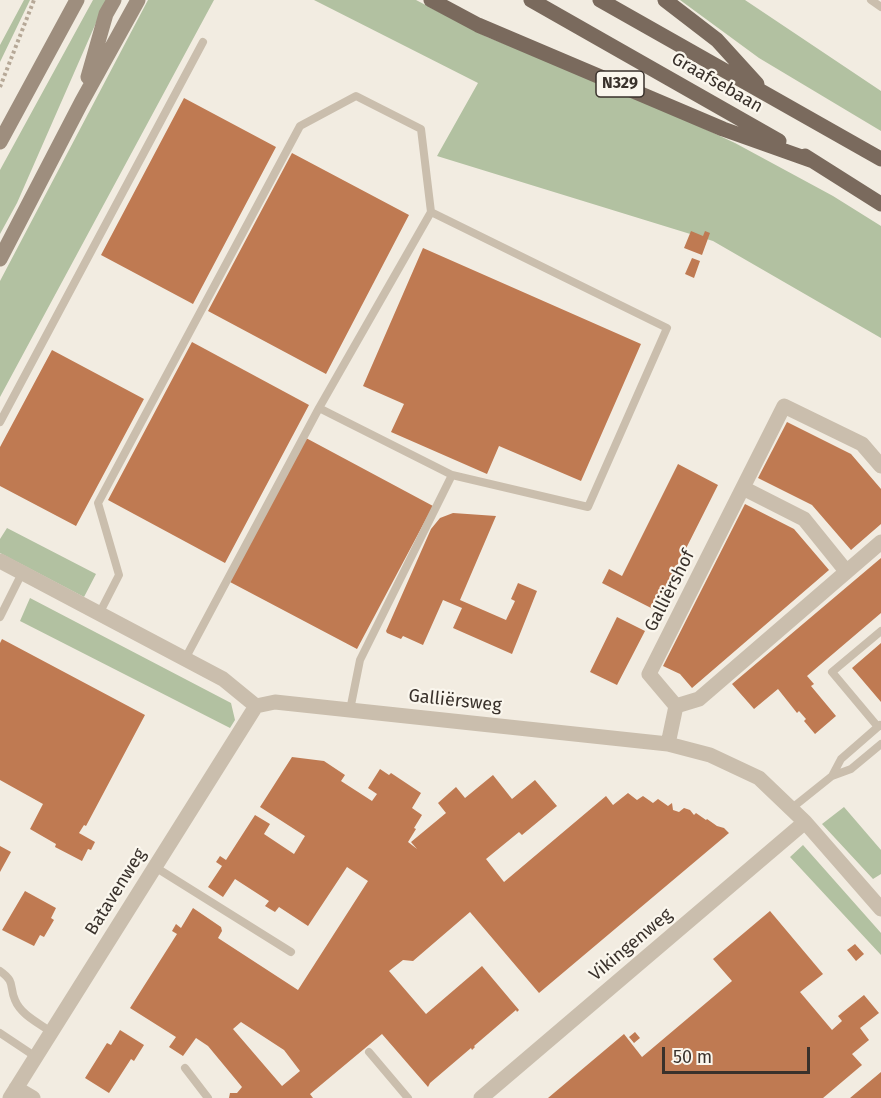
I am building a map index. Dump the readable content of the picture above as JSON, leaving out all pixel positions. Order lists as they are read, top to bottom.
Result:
{
  "streets": {
    "main road": ["Graafsebaan", "N329"],
    "street": [
      "Galliërshof",
      "Galliërsweg",
      "Batavenweg",
      "Vikingenweg"
    ]
  },
  "crossings": [
    ["Graafsebaan", "N329"],
    ["Galliërsweg", "Batavenweg"],
    ["Galliërsweg", "Vikingenweg"]
  ],
  "scale_bar": "50 m"
}
